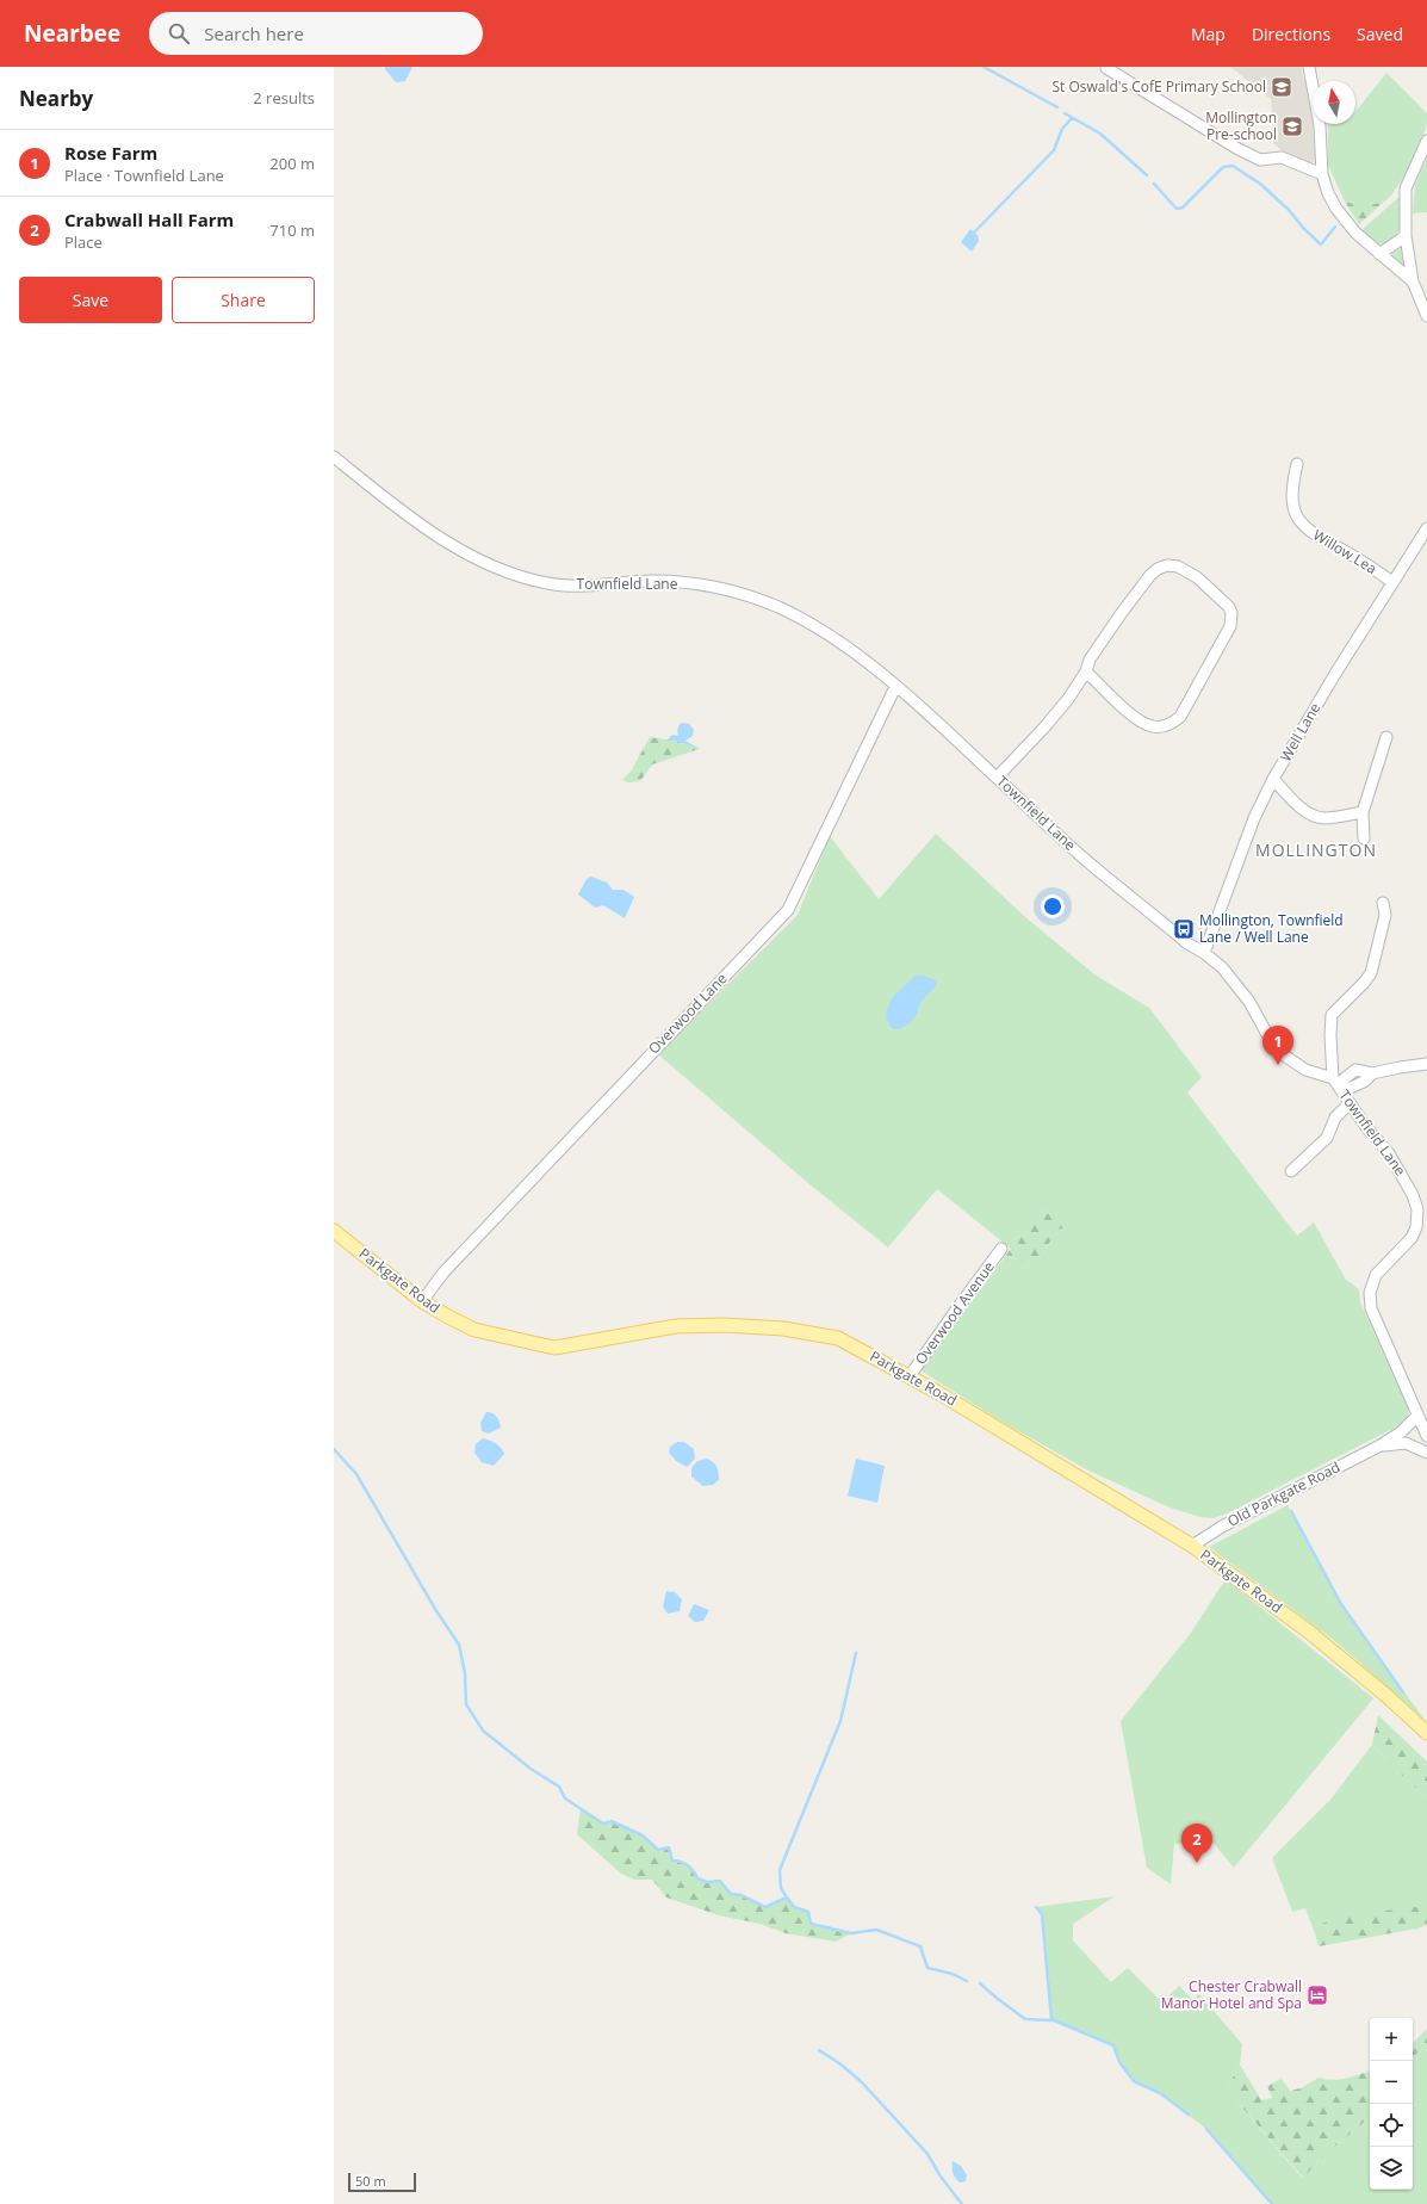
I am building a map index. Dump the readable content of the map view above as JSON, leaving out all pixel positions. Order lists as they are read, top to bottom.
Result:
{
  "streets": {
    "main road": ["Parkgate Road"],
    "street": [
      "Willow Lea",
      "Townfield Lane",
      "Well Lane",
      "Overwood Lane",
      "Overwood Avenue",
      "Old Parkgate Road"
    ]
  },
  "crossings": [
    ["Willow Lea", "Well Lane"],
    ["Townfield Lane", "Well Lane"],
    ["Townfield Lane", "Overwood Lane"],
    ["Townfield Lane", "Old Parkgate Road"],
    ["Overwood Lane", "Parkgate Road"],
    ["Parkgate Road", "Overwood Avenue"],
    ["Parkgate Road", "Old Parkgate Road"]
  ],
  "districts": ["MOLLINGTON"],
  "places": {
    "school or university": ["St Oswald's CofE Primary School", "Mollington Pre-school"],
    "bus stop": ["Mollington, Townfield Lane / Well Lane"],
    "hotel": ["Chester Crabwall Manor Hotel and Spa"]
  },
  "scale_bar": "50 m",
  "north": "top",
  "page": {
    "header": "Nearbee",
    "search": "Search here",
    "nav": ["Map", "Directions", "Saved"],
    "heading": ["Nearby", "2 results"],
    "list": [
      {
        "mark": "1",
        "name": "Rose Farm",
        "note": "Place · Townfield Lane",
        "value": "200 m"
      },
      {
        "mark": "2",
        "name": "Crabwall Hall Farm",
        "note": "Place",
        "value": "710 m"
      }
    ],
    "buttons": ["Save", "Share"],
    "pins": ["1", "2"],
    "map_buttons": ["+", "−"],
    "scale": "50 m"
  }
}
